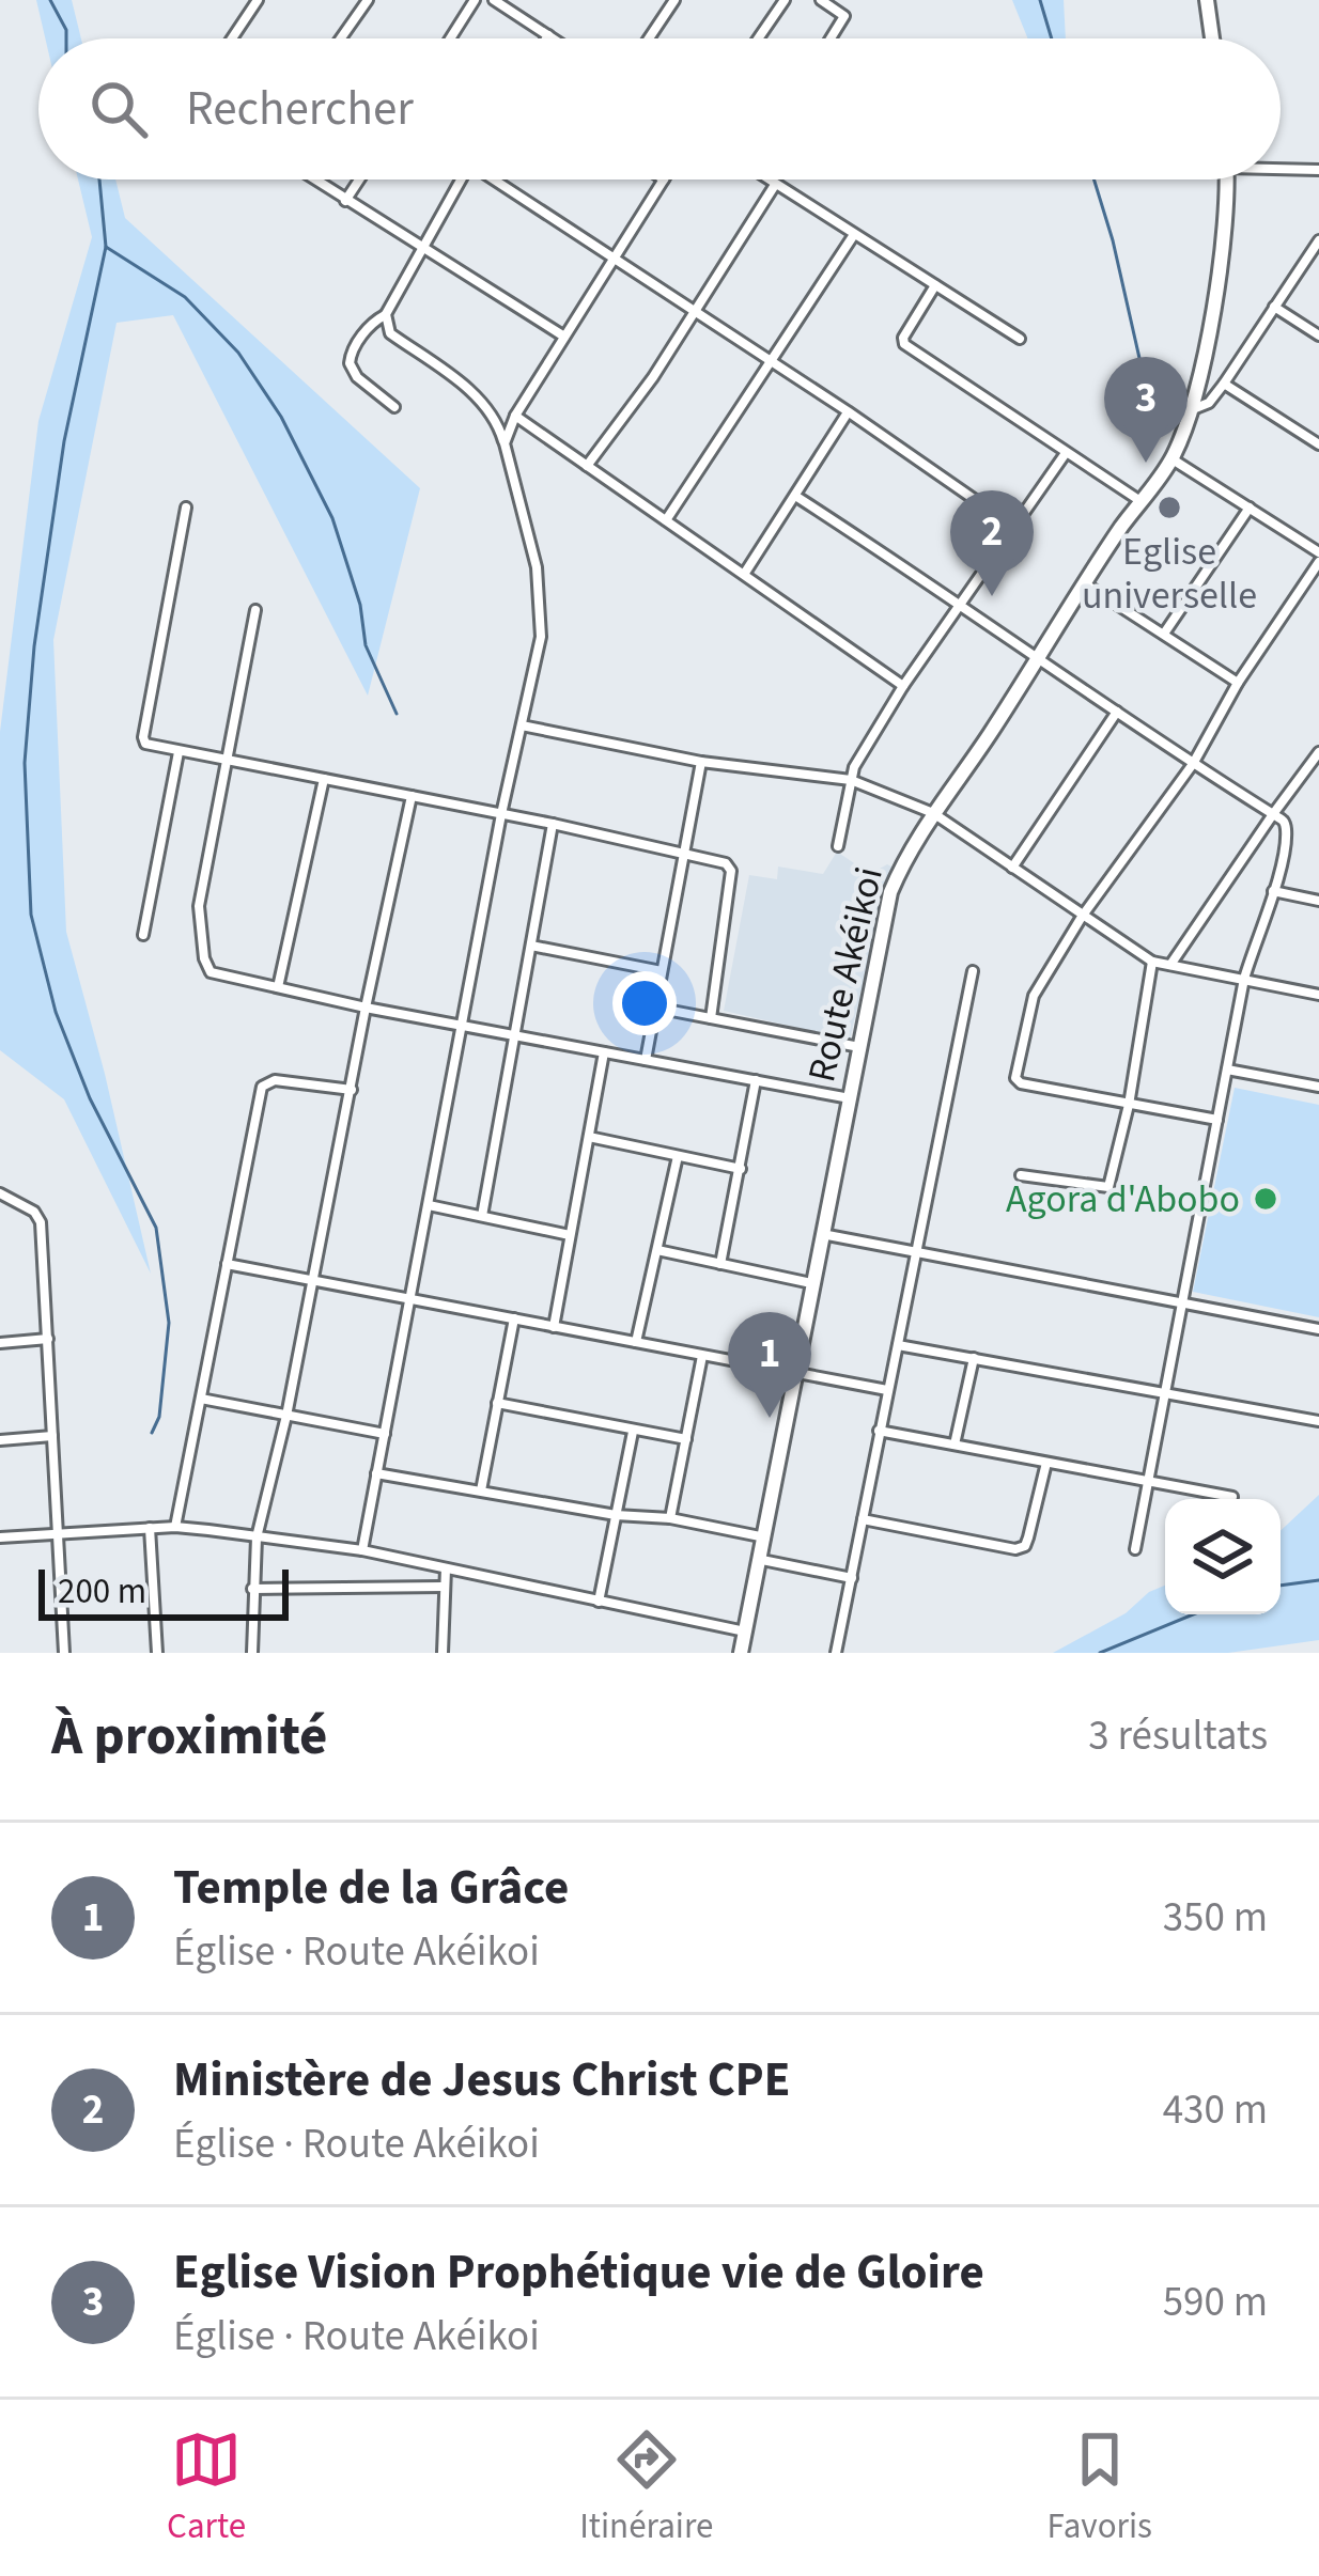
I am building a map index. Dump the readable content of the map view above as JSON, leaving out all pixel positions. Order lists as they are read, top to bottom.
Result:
{
  "streets": {
    "street": ["Route Akéikoi"]
  },
  "places": ["Eglise universelle", "Agora d'Abobo"],
  "scale_bar": "200 m",
  "page": {
    "search": "Rechercher",
    "pins": ["3", "2", "1"],
    "scale": "200 m",
    "heading": ["À proximité", "3 résultats"],
    "list": [
      {
        "mark": "1",
        "name": "Temple de la Grâce",
        "note": "Église · Route Akéikoi",
        "value": "350 m"
      },
      {
        "mark": "2",
        "name": "Ministère de Jesus Christ CPE",
        "note": "Église · Route Akéikoi",
        "value": "430 m"
      },
      {
        "mark": "3",
        "name": "Eglise Vision Prophétique vie de Gloire",
        "note": "Église · Route Akéikoi",
        "value": "590 m"
      }
    ],
    "nav": ["Carte", "Itinéraire", "Favoris"]
  }
}
